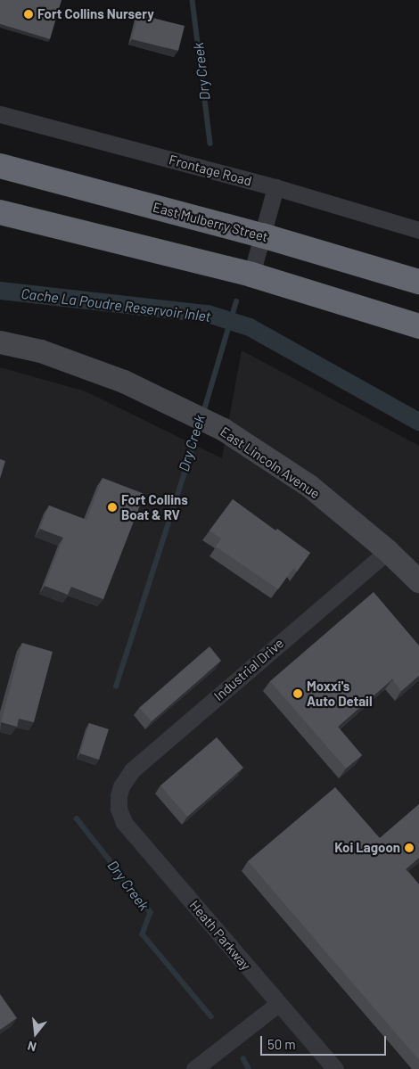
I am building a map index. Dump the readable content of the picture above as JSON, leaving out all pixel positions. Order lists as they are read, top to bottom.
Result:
{
  "streets": {
    "highway": ["East Mulberry Street"],
    "street": [
      "Frontage Road",
      "East Lincoln Avenue",
      "Industrial Drive",
      "Heath Parkway"
    ]
  },
  "crossings": [
    ["East Lincoln Avenue", "Industrial Drive"],
    ["Industrial Drive", "Heath Parkway"]
  ],
  "water": ["Dry Creek", "Cache La Poudre Reservoir Inlet"],
  "places": [
    "Fort Collins Nursery",
    "Fort Collins Boat & RV",
    "Moxxi's Auto Detail",
    "Koi Lagoon"
  ],
  "scale_bar": "50 m",
  "north": "bottom"
}
